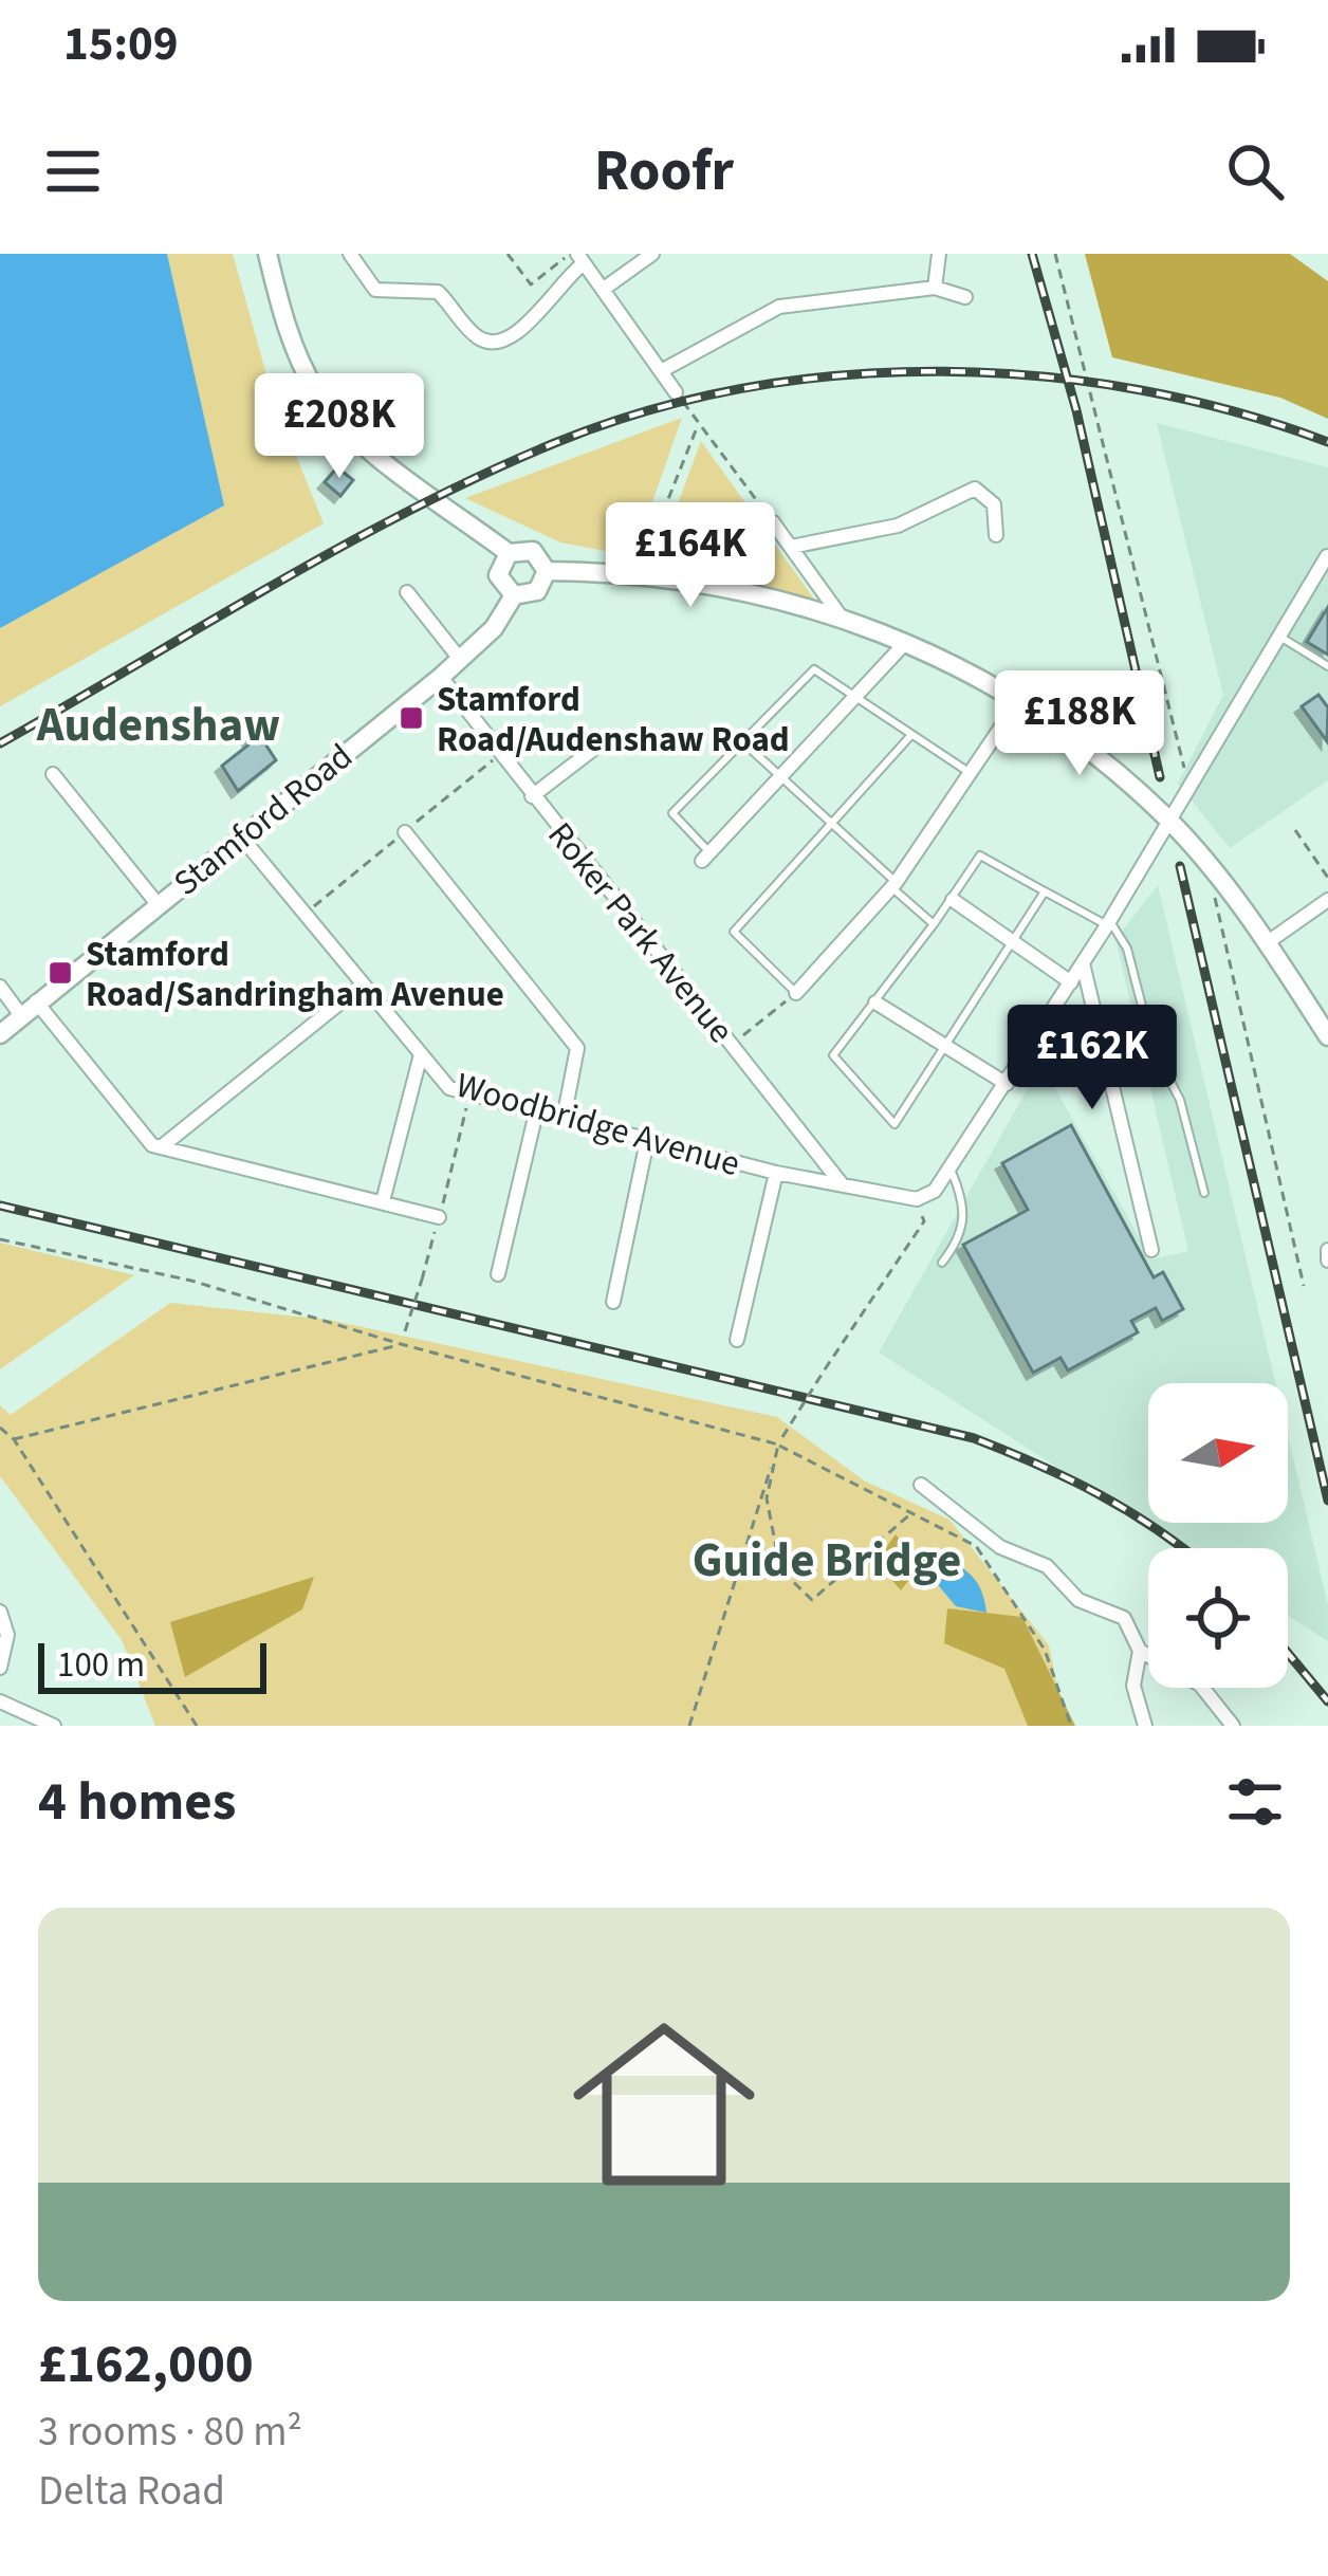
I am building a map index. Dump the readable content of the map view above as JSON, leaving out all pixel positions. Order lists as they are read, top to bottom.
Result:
{
  "streets": {
    "main road": ["Stamford Road"],
    "street": ["Roker Park Avenue", "Woodbridge Avenue"]
  },
  "crossings": [
    ["Stamford Road", "Roker Park Avenue"],
    ["Stamford Road", "Woodbridge Avenue"],
    ["Roker Park Avenue", "Woodbridge Avenue"]
  ],
  "districts": ["Audenshaw", "Guide Bridge"],
  "places": {
    "transit": ["Stamford Road/Audenshaw Road", "Stamford Road/Sandringham Avenue"]
  },
  "scale_bar": "100 m",
  "north": "right",
  "page": {
    "status": "15:09",
    "header": "Roofr",
    "price": [
      "£208K",
      "£164K",
      "£188K",
      "£162K"
    ],
    "scale": "100 m",
    "heading": "4 homes",
    "list": [
      {
        "name": "£162,000",
        "note": "3 rooms · 80 m² · Delta Road"
      }
    ]
  }
}
